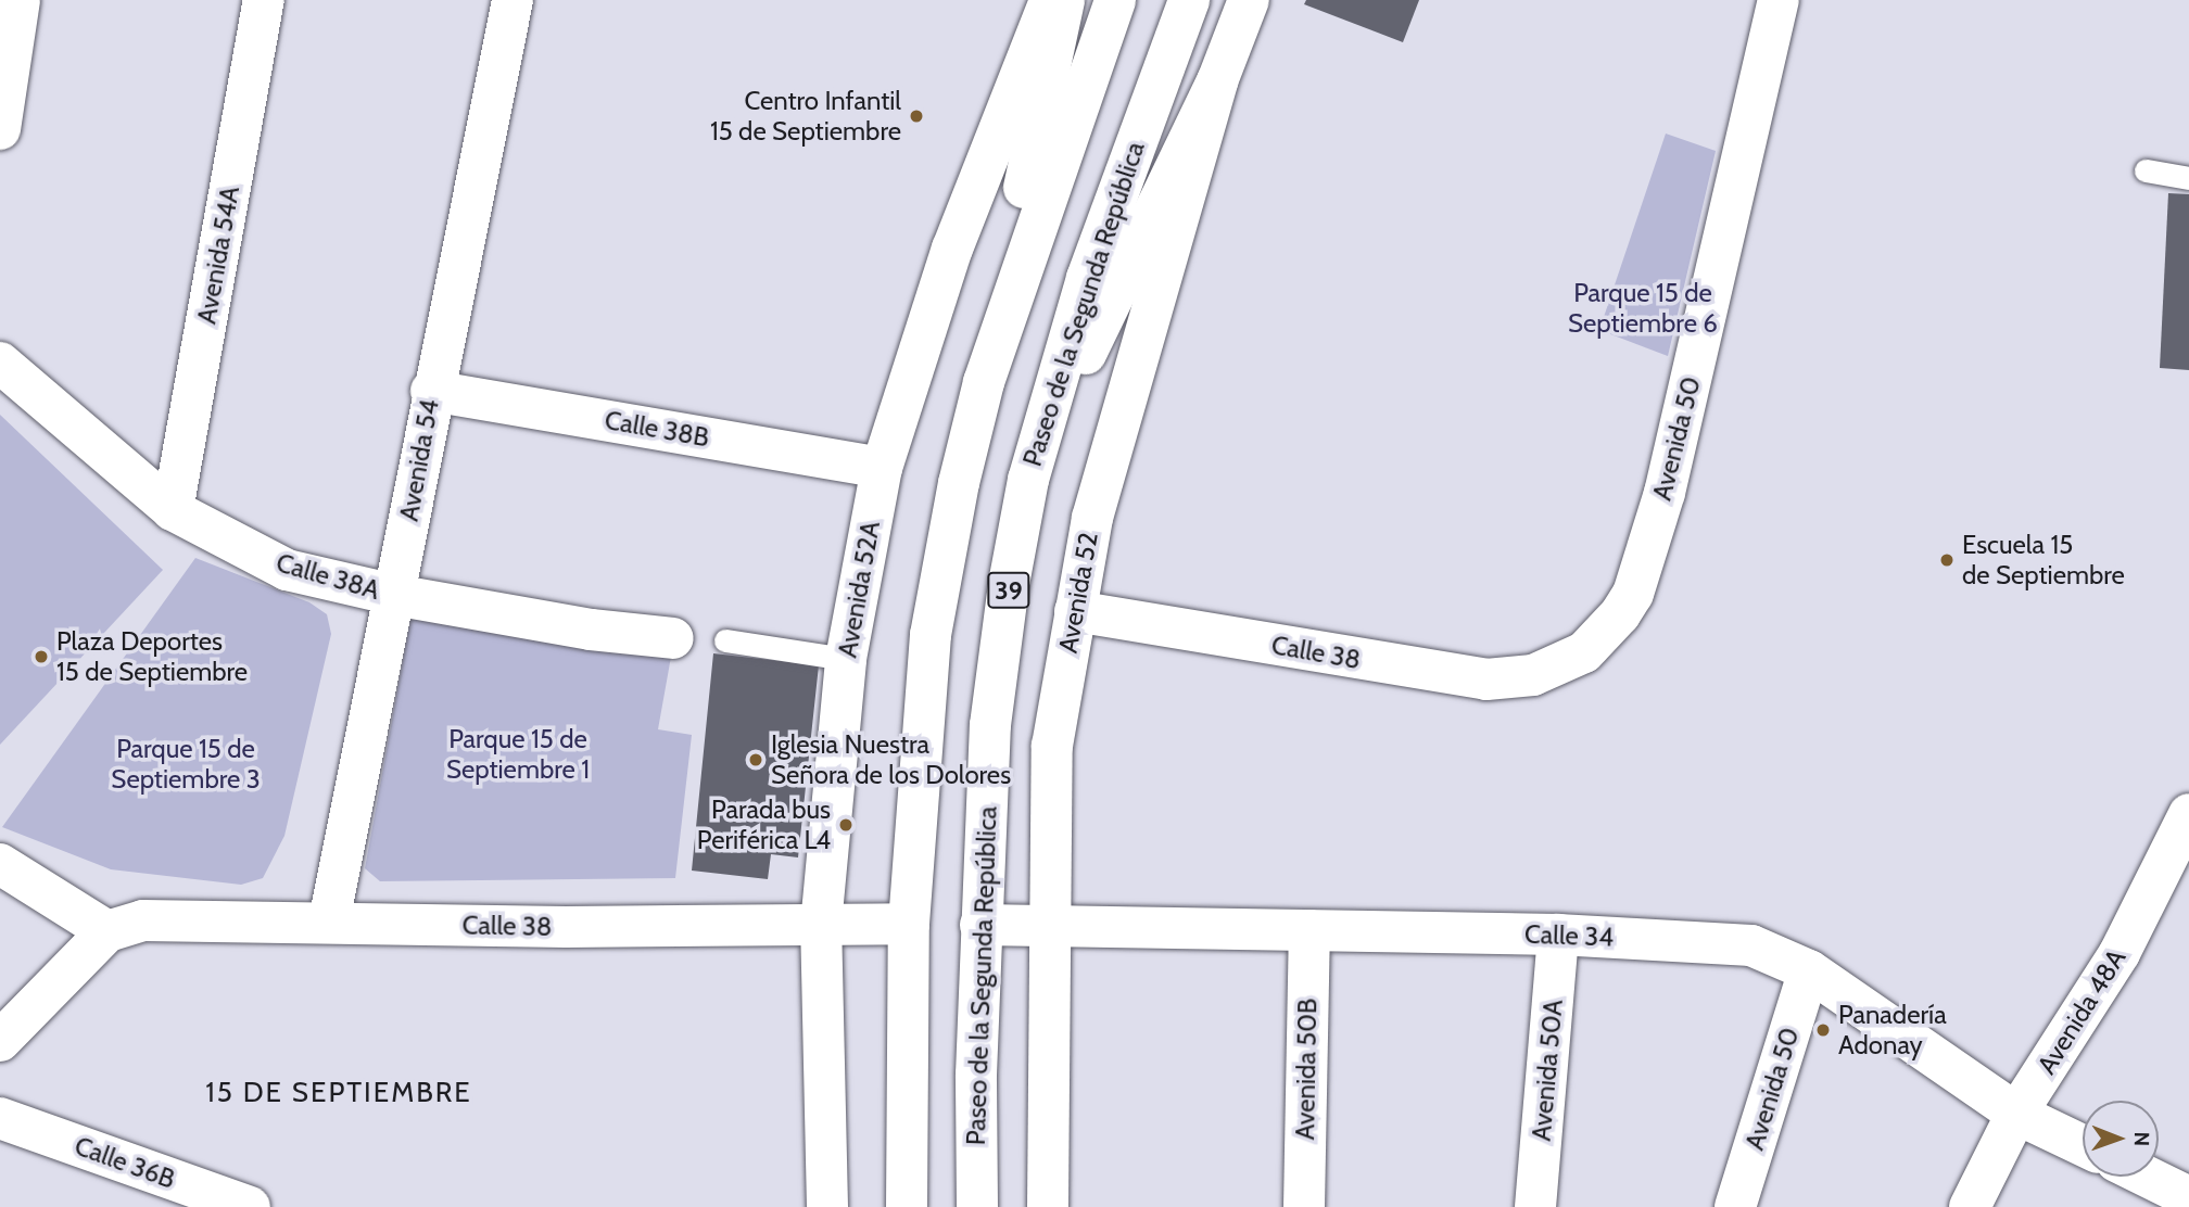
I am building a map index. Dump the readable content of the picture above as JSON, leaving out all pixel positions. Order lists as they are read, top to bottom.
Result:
{
  "streets": {
    "main road": [
      "Avenida 54A",
      "Paseo de la Segunda República",
      "Calle 38B",
      "Avenida 50",
      "Avenida 54",
      "Calle 38A",
      "Avenida 52A",
      "39",
      "Avenida 52",
      "Calle 38",
      "Calle 34",
      "Avenida 48A",
      "Avenida 50B",
      "Avenida 50A",
      "Calle 36B"
    ]
  },
  "crossings": [
    ["Avenida 54A", "Calle 38A"],
    ["Paseo de la Segunda República", "Calle 34"],
    ["Calle 38B", "Avenida 54"],
    ["Calle 38B", "Avenida 52A"],
    ["Avenida 50", "Calle 38"],
    ["Avenida 50", "Calle 34"],
    ["Avenida 54", "Calle 38A"],
    ["Avenida 54", "Calle 38"],
    ["Avenida 52A", "Calle 38"],
    ["Avenida 52", "Calle 38"],
    ["Avenida 52", "Calle 34"],
    ["Calle 34", "Avenida 48A"],
    ["Calle 34", "Avenida 50B"],
    ["Calle 34", "Avenida 50A"]
  ],
  "districts": ["15 DE SEPTIEMBRE"],
  "parks": ["Parque 15 de Septiembre 6", "Parque 15 de Septiembre 1", "Parque 15 de Septiembre 3"],
  "places": [
    "Centro Infantil 15 de Septiembre",
    "Escuela 15 de Septiembre",
    "Plaza Deportes 15 de Septiembre",
    "Iglesia Nuestra Señora de los Dolores",
    "Parada bus Periférica L4",
    "Panadería Adonay"
  ],
  "north": "right"
}
